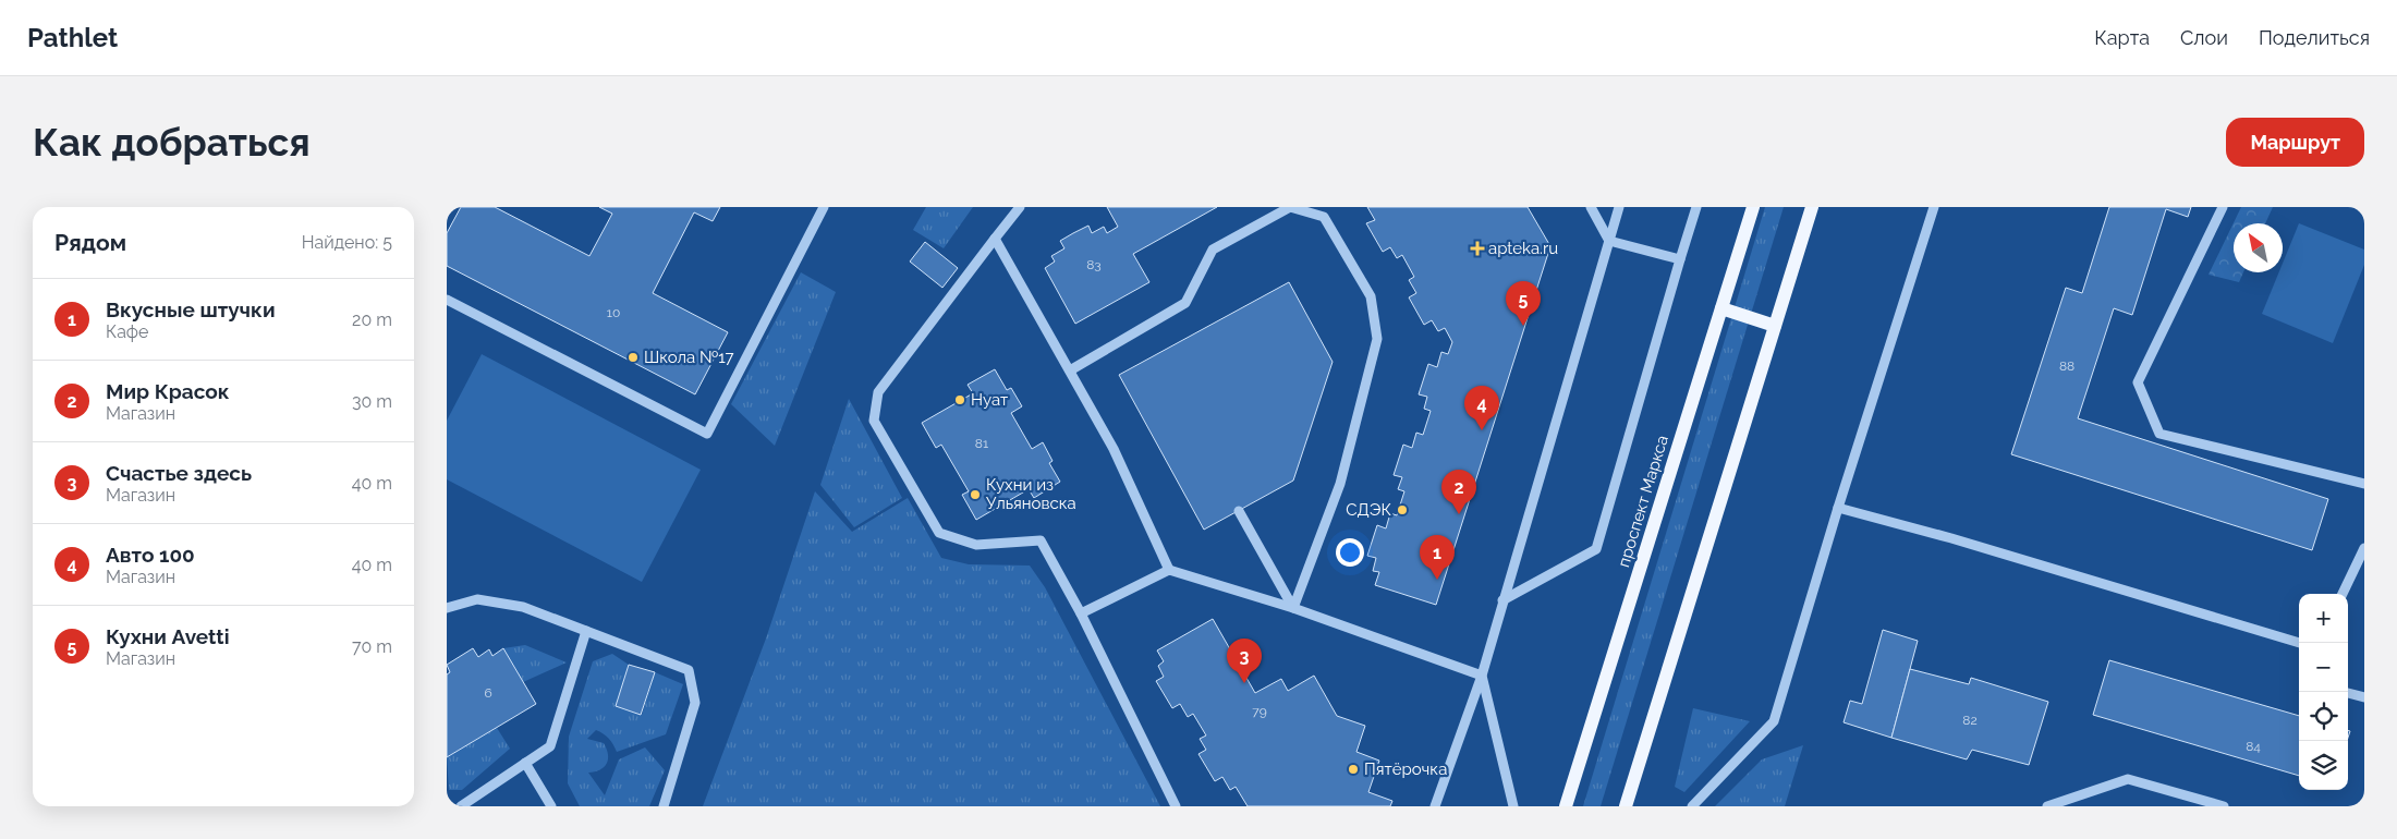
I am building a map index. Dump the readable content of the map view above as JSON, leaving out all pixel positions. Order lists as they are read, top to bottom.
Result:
{
  "streets": {
    "main road": ["проспект Маркса"]
  },
  "places": {
    "health": ["apteka.ru"],
    "other": [
      "Школа №17",
      "Нуат",
      "Кухни из Ульяновска",
      "СДЭК",
      "Пятёрочка"
    ]
  },
  "house_numbers": [
    "83",
    "10",
    "88",
    "81",
    "6",
    "79",
    "82",
    "84"
  ],
  "north": "top left",
  "page": {
    "header": "Pathlet",
    "nav": ["Карта", "Слои", "Поделиться"],
    "buttons": "Маршрут",
    "title": "Как добраться",
    "heading": ["Рядом", "Найдено: 5"],
    "list": [
      {
        "mark": "1",
        "name": "Вкусные штучки",
        "note": "Кафе",
        "value": "20 m"
      },
      {
        "mark": "2",
        "name": "Мир Красок",
        "note": "Магазин",
        "value": "30 m"
      },
      {
        "mark": "3",
        "name": "Счастье здесь",
        "note": "Магазин",
        "value": "40 m"
      },
      {
        "mark": "4",
        "name": "Авто 100",
        "note": "Магазин",
        "value": "40 m"
      },
      {
        "mark": "5",
        "name": "Кухни Avetti",
        "note": "Магазин",
        "value": "70 m"
      }
    ],
    "pins": [
      "5",
      "4",
      "2",
      "1",
      "3"
    ],
    "map_buttons": ["+", "−"]
  }
}
